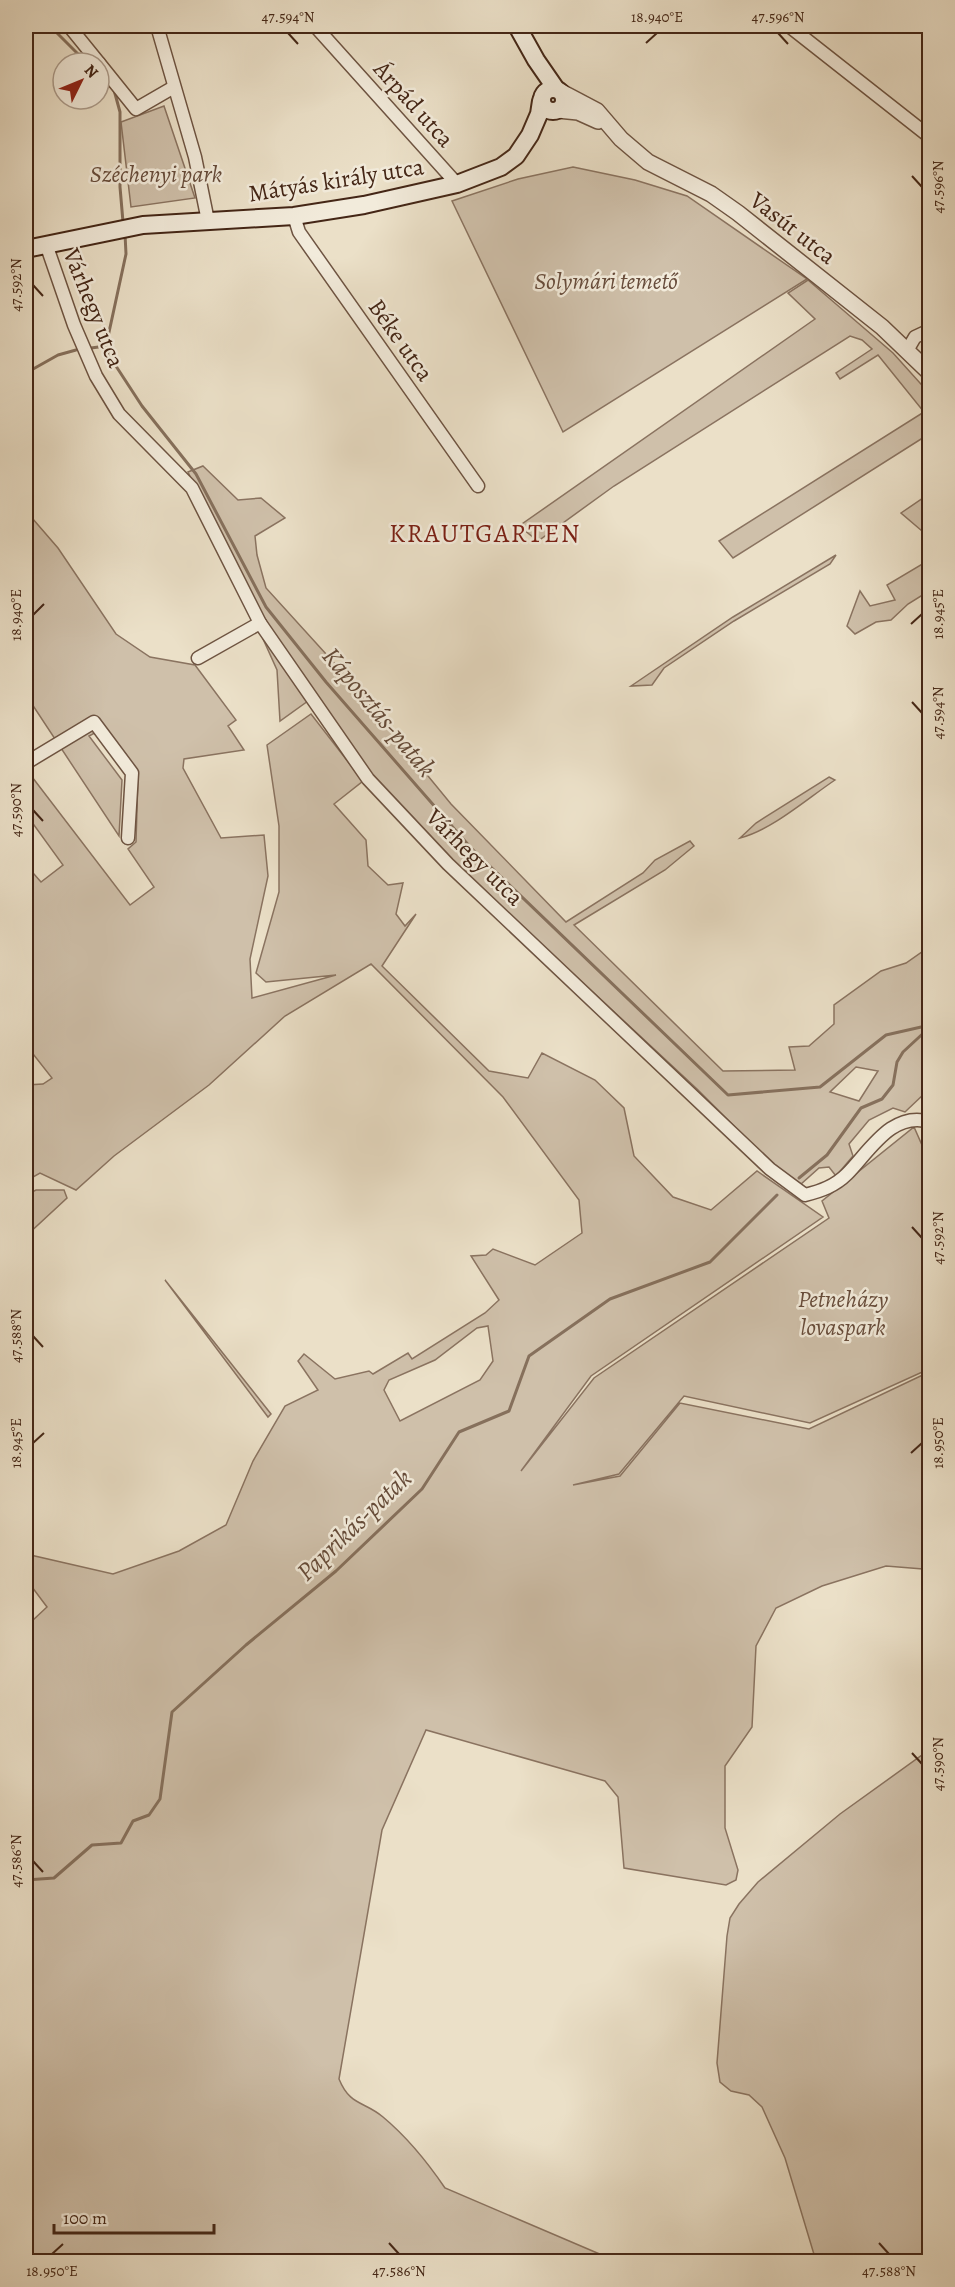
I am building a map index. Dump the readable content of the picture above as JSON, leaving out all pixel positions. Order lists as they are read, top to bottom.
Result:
{
  "streets": {
    "main road": ["Mátyás király utca"],
    "street": [
      "Árpád utca",
      "Vasút utca",
      "Várhegy utca",
      "Béke utca"
    ]
  },
  "crossings": [
    ["Árpád utca", "Mátyás király utca"],
    ["Mátyás király utca", "Vasút utca"],
    ["Mátyás király utca", "Várhegy utca"],
    ["Mátyás király utca", "Béke utca"]
  ],
  "districts": ["KRAUTGARTEN"],
  "water": ["Káposztás-patak", "Paprikás-patak"],
  "parks": ["Széchenyi park", "Solymári temető", "Petneházy lovaspark"],
  "scale_bar": "100 m",
  "north": "top right",
  "coordinates": [
    "47.594°N",
    "18.940°E",
    "47.596°N",
    "47.592°N",
    "18.945°E",
    "47.590°N",
    "47.588°N",
    "18.950°E",
    "47.586°N"
  ]
}
